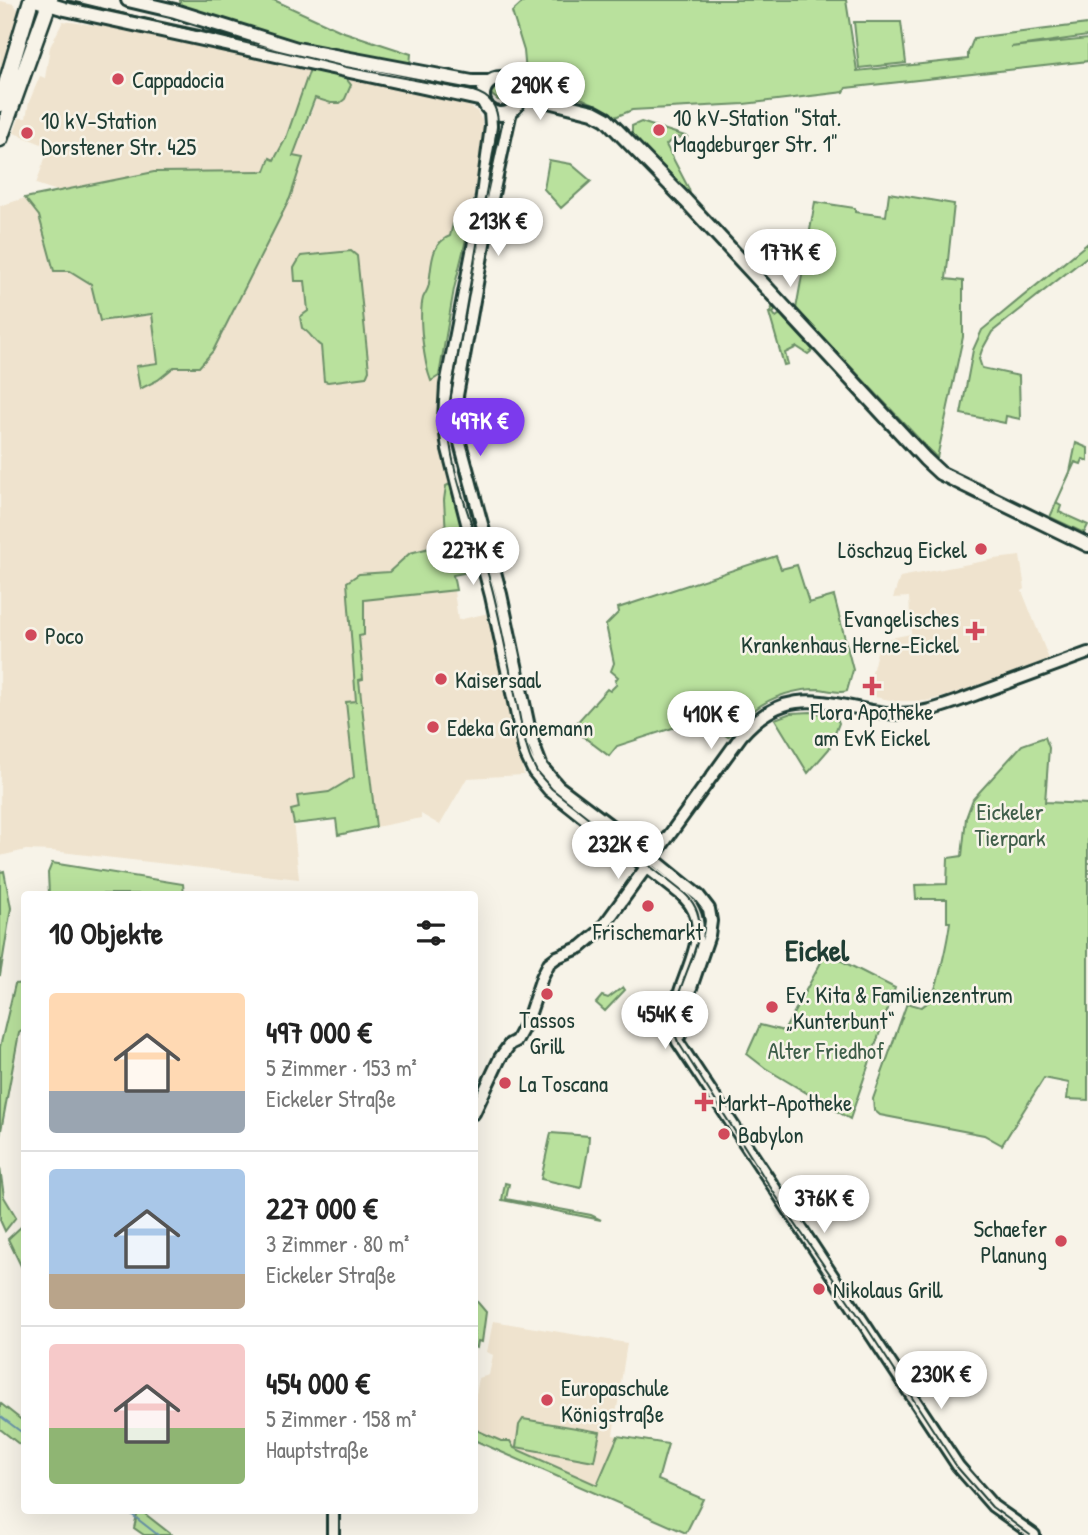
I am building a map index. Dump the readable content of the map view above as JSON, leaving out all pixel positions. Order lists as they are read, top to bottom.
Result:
{
  "districts": ["Eickel"],
  "parks": ["Eickeler Tierpark", "Alter Friedhof"],
  "places": {
    "other": [
      "Cappadocia",
      "10 kV-Station \"Stat. Magdeburger Str. 1\"",
      "10 kV-Station Dorstener Str. 425",
      "Löschzug Eickel",
      "Poco",
      "Kaisersaal",
      "Edeka Gronemann",
      "Frischemarkt",
      "Tassos Grill",
      "Ev. Kita & Familienzentrum „Kunterbunt“",
      "La Toscana",
      "Babylon",
      "Schaefer Planung",
      "Nikolaus Grill",
      "Europaschule Königstraße"
    ],
    "health": ["Evangelisches Krankenhaus Herne-Eickel", "Flora Apotheke am EvK Eickel", "Markt-Apotheke"]
  },
  "page": {
    "price": [
      "290K €",
      "213K €",
      "177K €",
      "497K €",
      "227K €",
      "410K €",
      "232K €",
      "454K €",
      "376K €",
      "230K €"
    ],
    "heading": "10 Objekte",
    "list": [
      {
        "name": "497 000 €",
        "note": "5 Zimmer · 153 m² · Eickeler Straße"
      },
      {
        "name": "227 000 €",
        "note": "3 Zimmer · 80 m² · Eickeler Straße"
      },
      {
        "name": "454 000 €",
        "note": "5 Zimmer · 158 m² · Hauptstraße"
      }
    ]
  }
}
